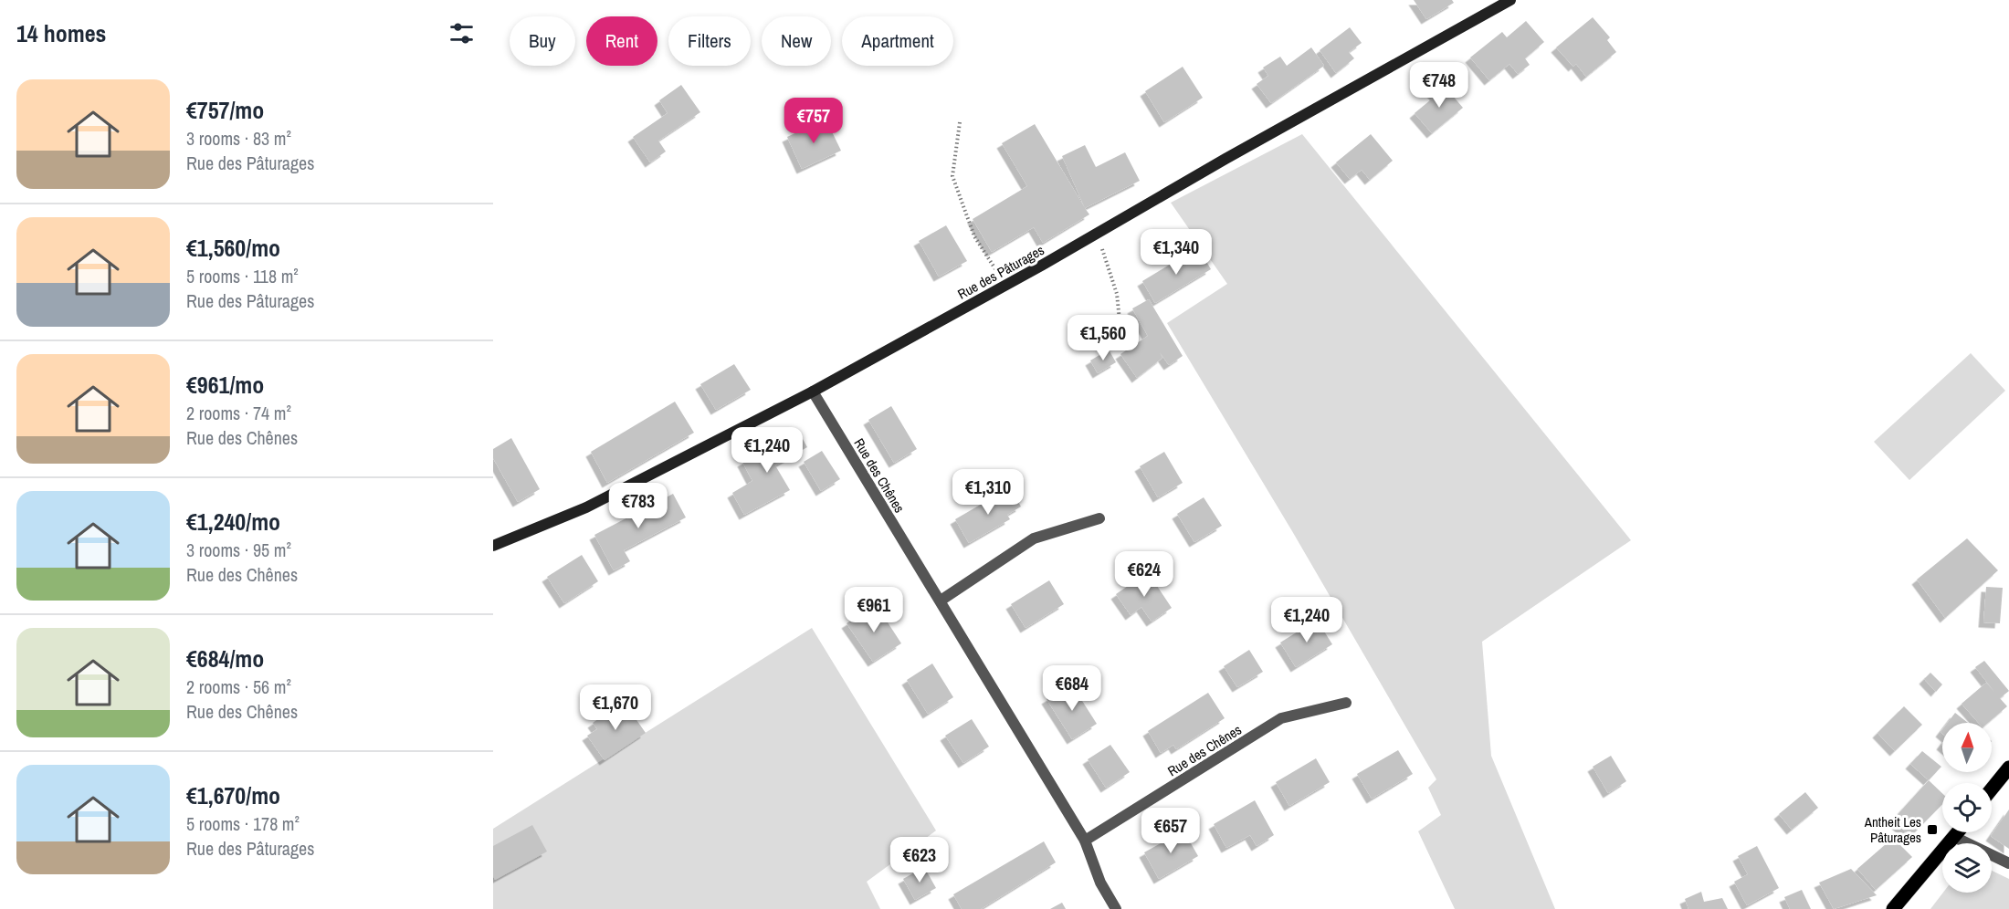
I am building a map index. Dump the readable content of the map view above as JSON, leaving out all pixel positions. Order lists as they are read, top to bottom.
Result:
{
  "streets": {
    "street": ["Rue des Pâturages", "Rue des Chênes"]
  },
  "crossings": [
    ["Rue des Pâturages", "Rue des Chênes"]
  ],
  "places": {
    "transit": ["Antheit Les Pâturages"]
  },
  "north": "top",
  "page": {
    "heading": "14 homes",
    "chip": [
      "Buy",
      "Rent",
      "Filters",
      "New",
      "Apartment"
    ],
    "price": [
      "€748",
      "€757",
      "€1,340",
      "€1,560",
      "€1,240",
      "€1,310",
      "€783",
      "€624",
      "€961",
      "€1,240",
      "€684",
      "€1,670",
      "€657",
      "€623"
    ],
    "list": [
      {
        "name": "€757/mo",
        "note": "3 rooms · 83 m² · Rue des Pâturages"
      },
      {
        "name": "€1,560/mo",
        "note": "5 rooms · 118 m² · Rue des Pâturages"
      },
      {
        "name": "€961/mo",
        "note": "2 rooms · 74 m² · Rue des Chênes"
      },
      {
        "name": "€1,240/mo",
        "note": "3 rooms · 95 m² · Rue des Chênes"
      },
      {
        "name": "€684/mo",
        "note": "2 rooms · 56 m² · Rue des Chênes"
      },
      {
        "name": "€1,670/mo",
        "note": "5 rooms · 178 m² · Rue des Pâturages"
      }
    ]
  }
}
